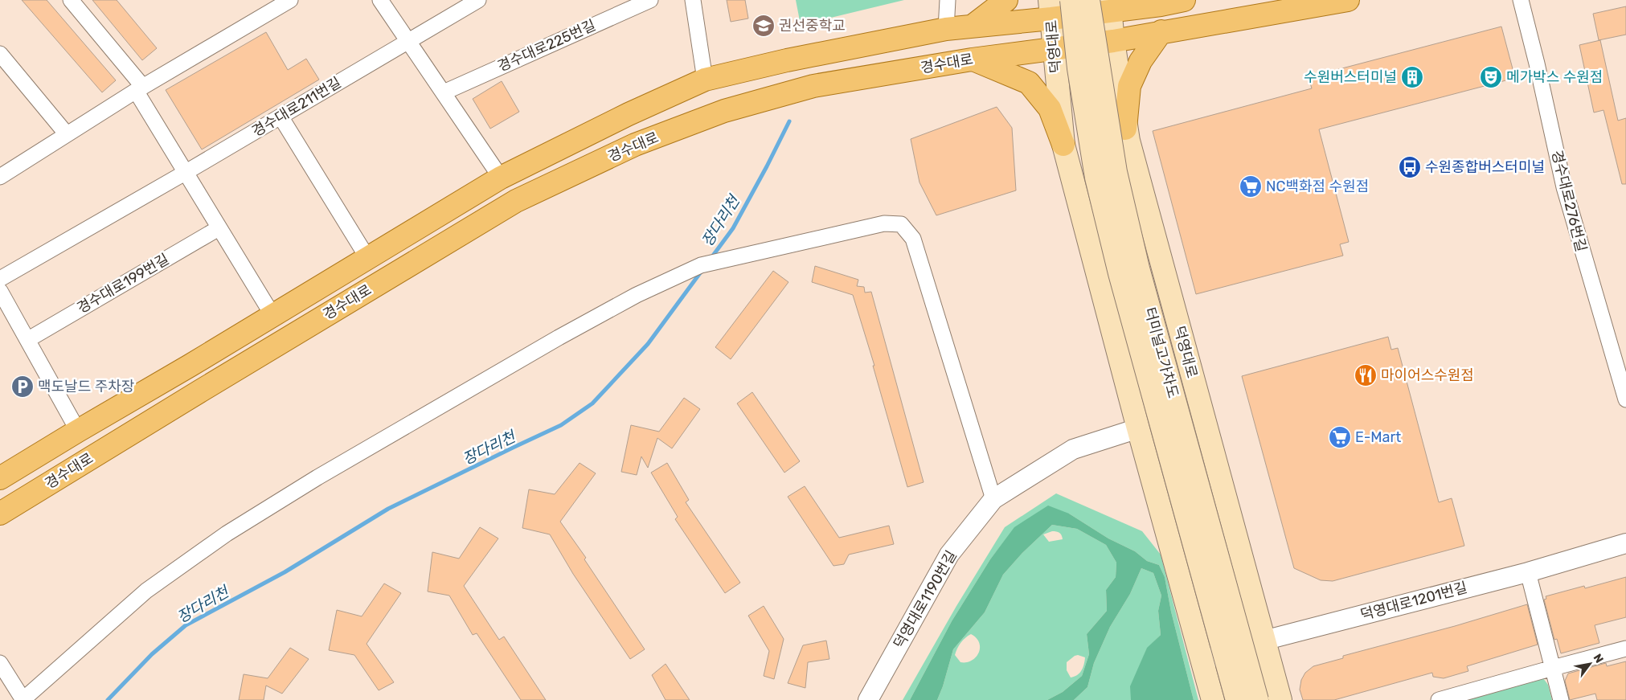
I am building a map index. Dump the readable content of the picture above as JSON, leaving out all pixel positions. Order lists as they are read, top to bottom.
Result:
{
  "streets": {
    "main road": ["덕영대로", "경수대로", "터미널고가차도"],
    "street": [
      "경수대로225번길",
      "경수대로211번길",
      "경수대로276번길",
      "경수대로199번길",
      "덕영대로1190번길",
      "덕영대로1201번길"
    ]
  },
  "crossings": [
    ["덕영대로", "경수대로"],
    ["덕영대로", "덕영대로1190번길"],
    ["덕영대로", "덕영대로1201번길"]
  ],
  "water": ["장다리천"],
  "places": {
    "school or university": ["권선중학교"],
    "building": ["수원버스터미널"],
    "theatre": ["메가박스 수원점"],
    "bus stop": ["수원종합버스터미널"],
    "supermarket": ["NC백화점 수원점", "E-Mart"],
    "restaurant": ["마이어스수원점"],
    "parking": ["맥도날드 주차장"]
  },
  "north": "top right"
}
